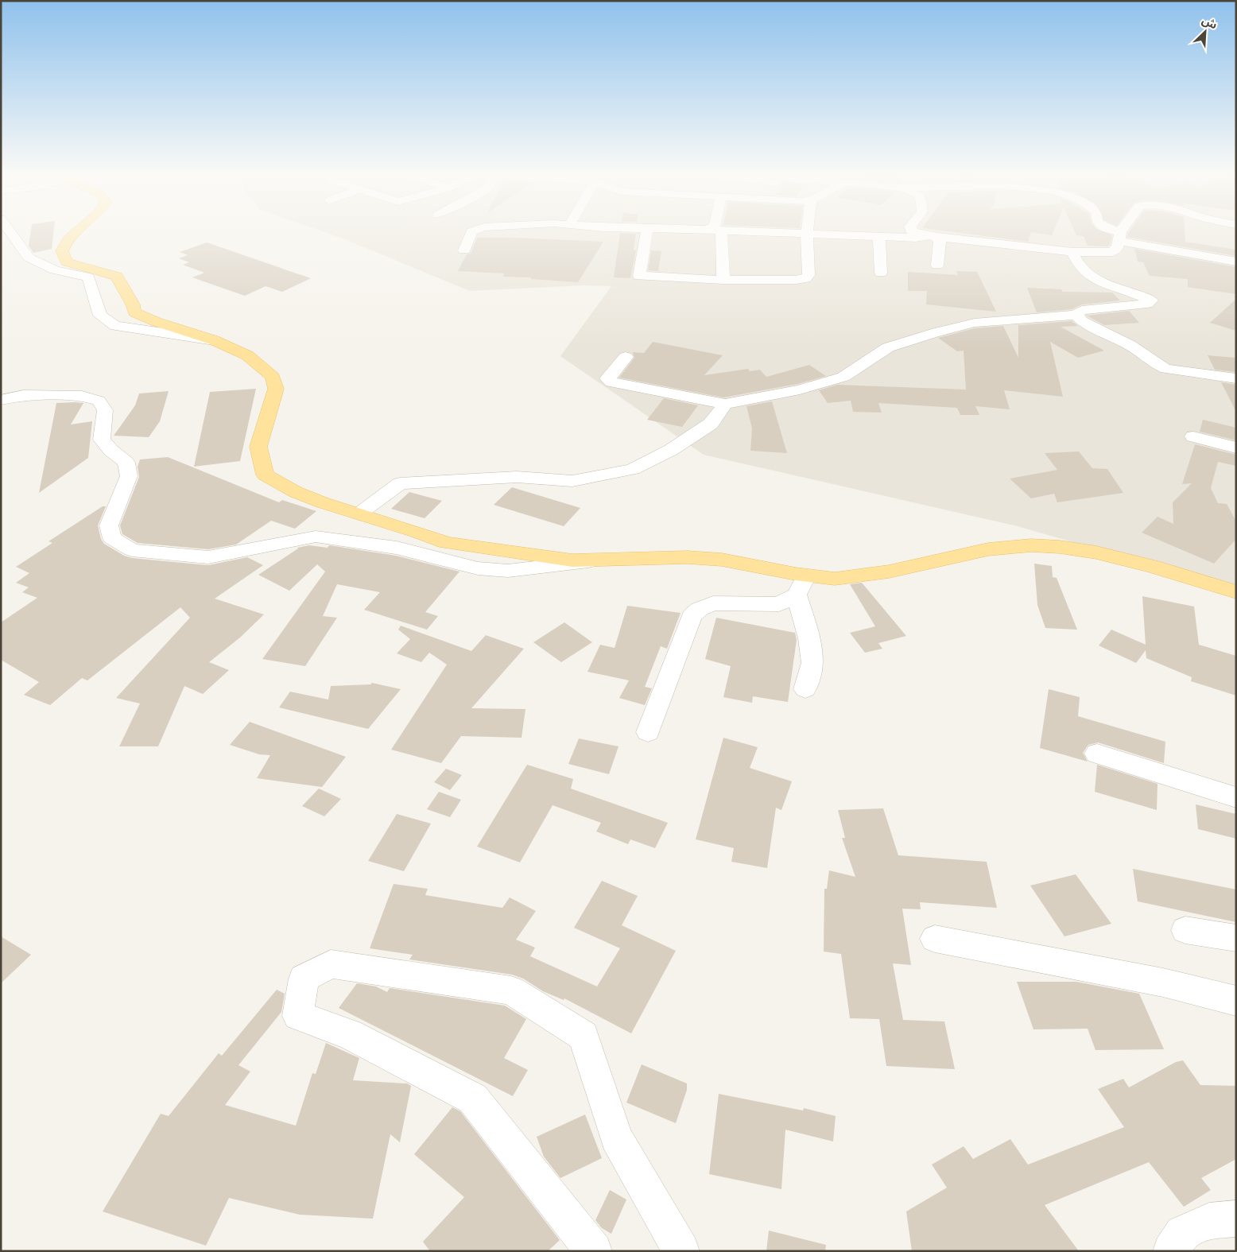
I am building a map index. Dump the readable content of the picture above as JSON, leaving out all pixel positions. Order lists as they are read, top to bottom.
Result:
{
  "north": "top right"
}
